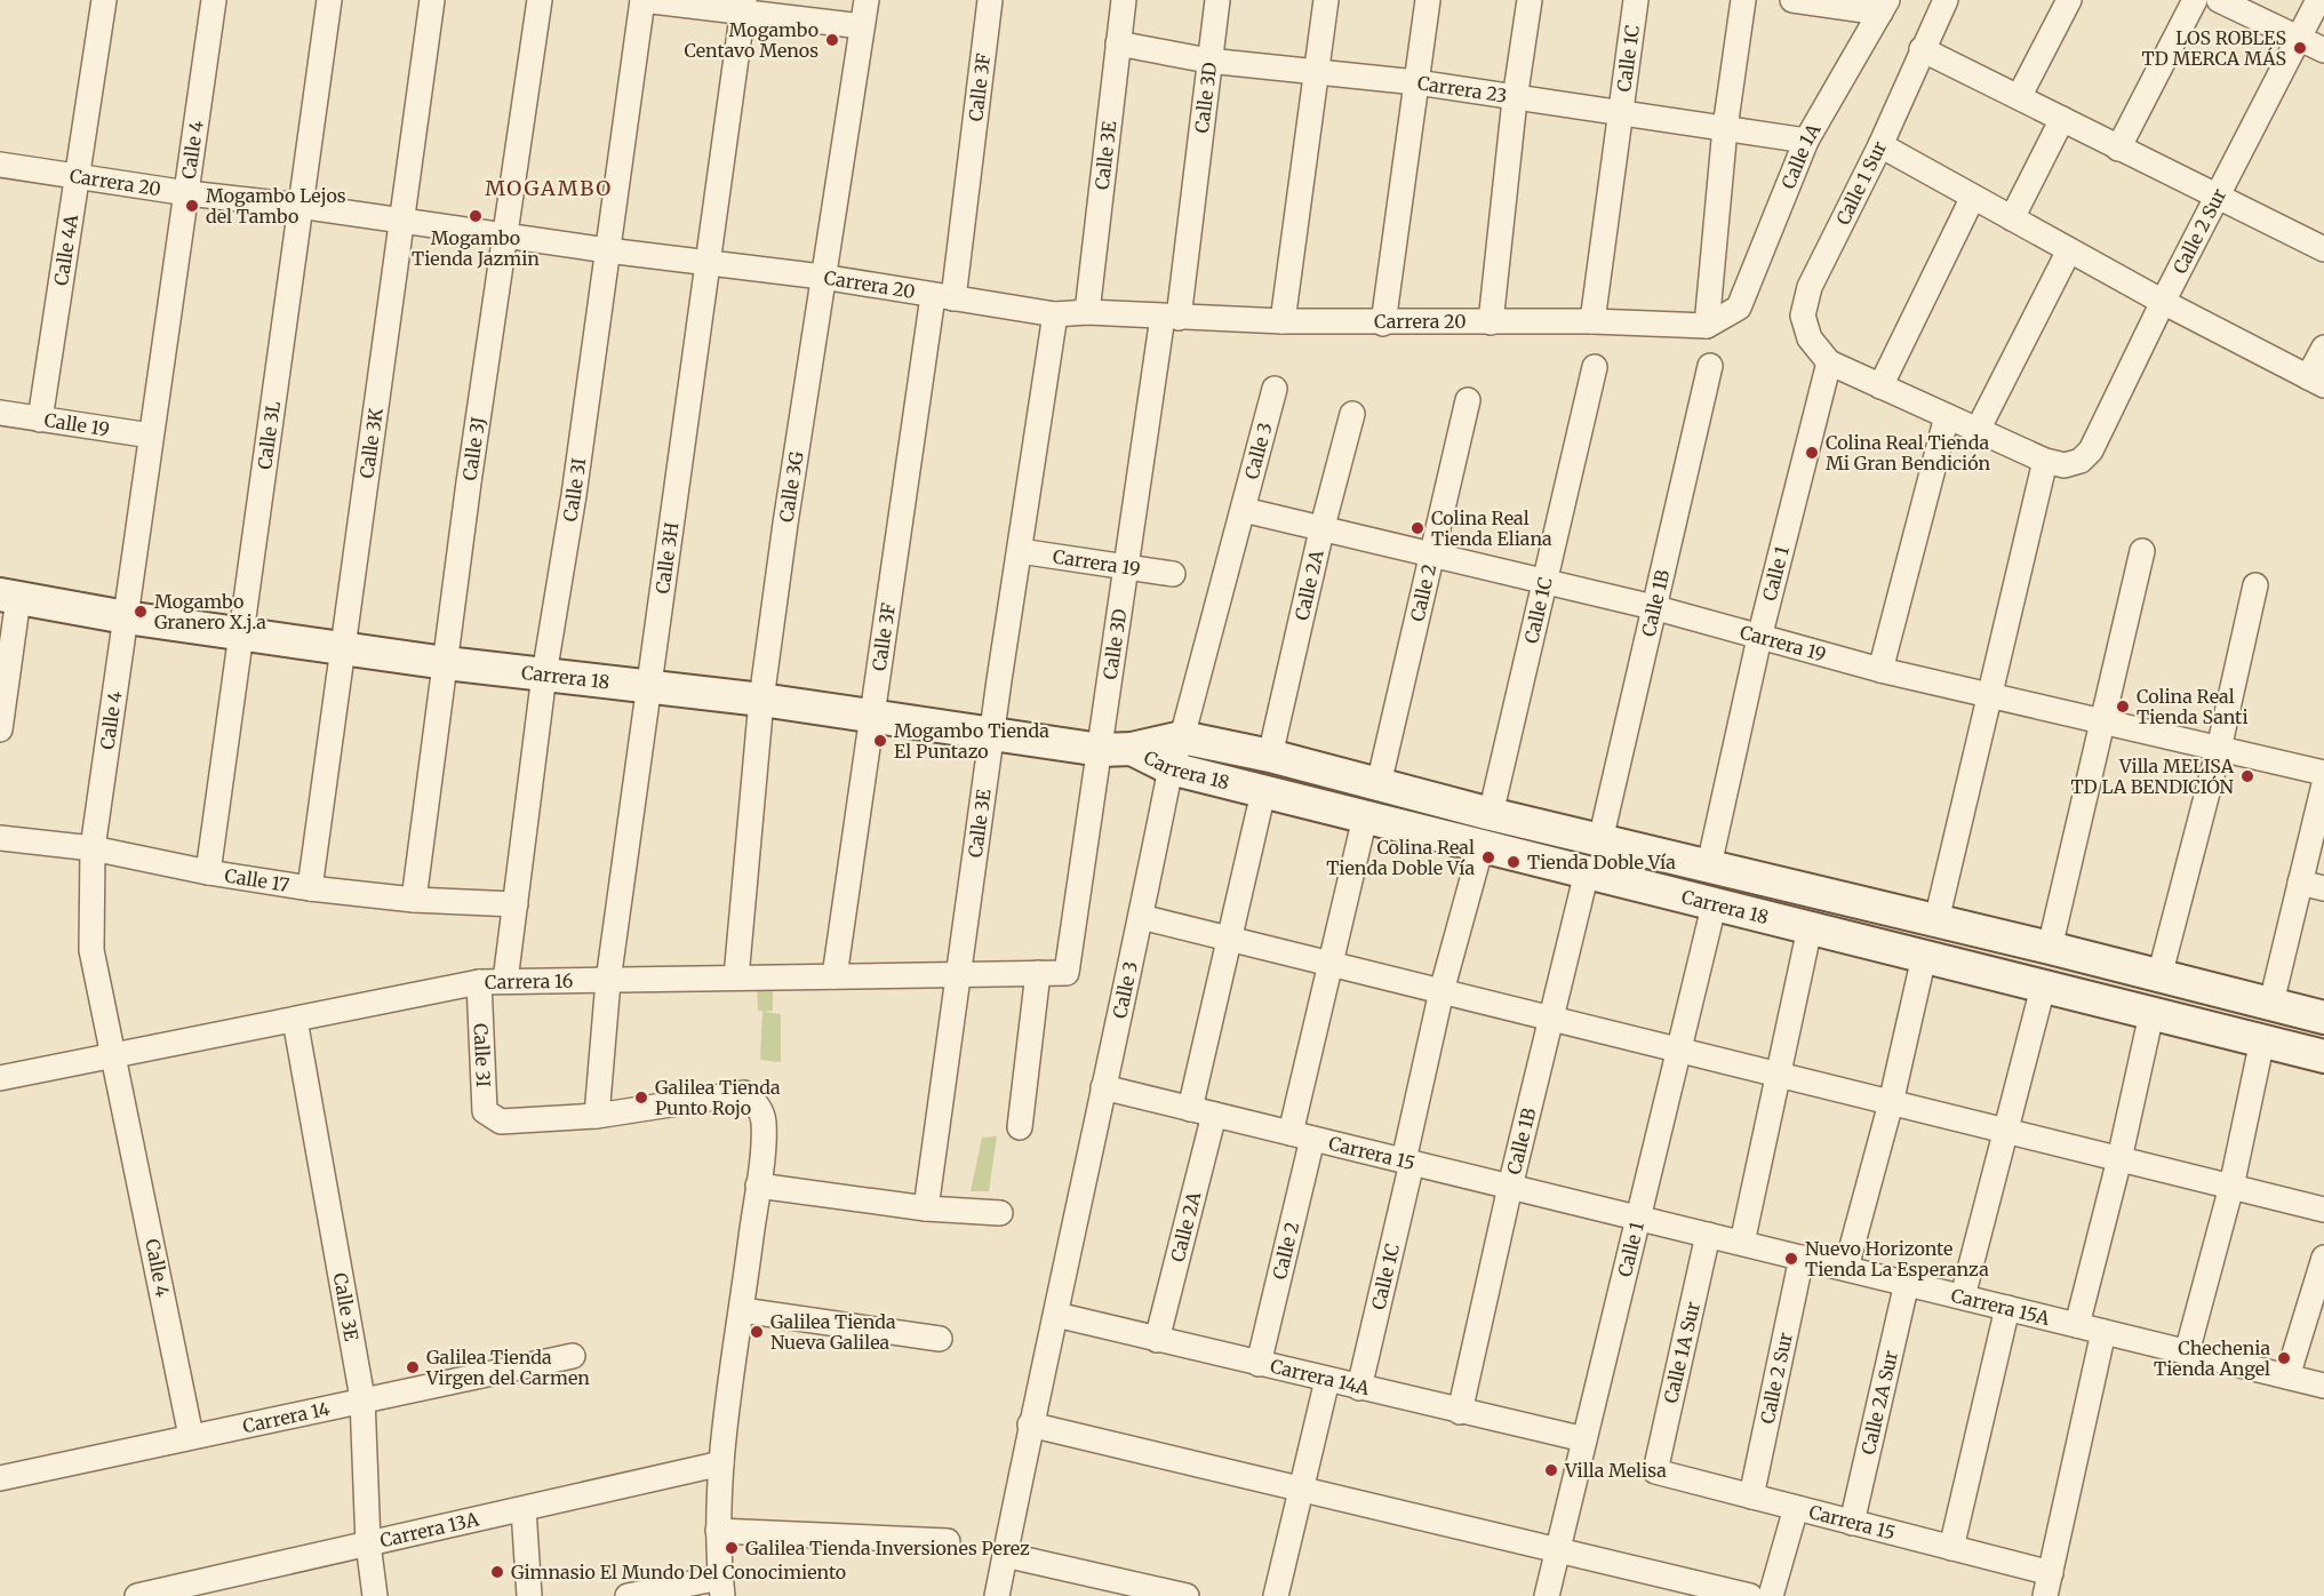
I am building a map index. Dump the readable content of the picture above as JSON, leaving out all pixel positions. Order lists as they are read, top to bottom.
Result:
{
  "streets": {
    "street": [
      "Calle 1C",
      "Calle 3F",
      "Carrera 23",
      "Calle 3D",
      "Calle 4",
      "Calle 3E",
      "Calle 1A",
      "Carrera 20",
      "Calle 1 Sur",
      "Calle 2 Sur",
      "Calle 4A",
      "Calle 19",
      "Calle 3L",
      "Calle 3K",
      "Calle 3J",
      "Calle 3",
      "Calle 3G",
      "Calle 3I",
      "Calle 3H",
      "Carrera 19",
      "Calle 1",
      "Calle 2A",
      "Calle 2",
      "Calle 1B",
      "Carrera 18",
      "Calle 17",
      "Carrera 16",
      "Carrera 15",
      "Carrera 15A",
      "Calle 1A Sur",
      "Carrera 14A",
      "Calle 2A Sur",
      "Carrera 14",
      "Carrera 13A"
    ]
  },
  "crossings": [
    ["Calle 1C", "Carrera 23"],
    ["Calle 1C", "Carrera 20"],
    ["Calle 1C", "Carrera 19"],
    ["Calle 1C", "Carrera 18"],
    ["Calle 1C", "Carrera 15"],
    ["Calle 1C", "Carrera 14A"],
    ["Calle 3F", "Carrera 20"],
    ["Calle 3F", "Carrera 18"],
    ["Calle 3F", "Carrera 16"],
    ["Carrera 23", "Calle 3D"],
    ["Carrera 23", "Calle 3E"],
    ["Carrera 23", "Calle 1A"],
    ["Calle 3D", "Carrera 20"],
    ["Calle 3D", "Carrera 19"],
    ["Calle 3D", "Carrera 18"],
    ["Calle 3D", "Carrera 16"],
    ["Calle 4", "Carrera 20"],
    ["Calle 4", "Calle 19"],
    ["Calle 4", "Carrera 18"],
    ["Calle 4", "Calle 17"],
    ["Calle 4", "Carrera 16"],
    ["Calle 4", "Carrera 14"],
    ["Calle 3E", "Carrera 20"],
    ["Calle 3E", "Carrera 19"],
    ["Calle 3E", "Carrera 18"],
    ["Calle 3E", "Carrera 16"],
    ["Calle 3E", "Carrera 14"],
    ["Calle 3E", "Carrera 13A"],
    ["Calle 1A", "Carrera 20"],
    ["Carrera 20", "Calle 4A"],
    ["Carrera 20", "Calle 3L"],
    ["Carrera 20", "Calle 3K"],
    ["Carrera 20", "Calle 3J"],
    ["Carrera 20", "Calle 3G"],
    ["Carrera 20", "Calle 3I"],
    ["Carrera 20", "Calle 3H"],
    ["Calle 1 Sur", "Calle 1"],
    ["Calle 2 Sur", "Carrera 15"],
    ["Calle 2 Sur", "Carrera 15A"],
    ["Calle 4A", "Calle 19"],
    ["Calle 3L", "Carrera 18"],
    ["Calle 3L", "Calle 17"],
    ["Calle 3K", "Carrera 18"],
    ["Calle 3K", "Calle 17"],
    ["Calle 3J", "Carrera 18"],
    ["Calle 3J", "Calle 17"],
    ["Calle 3", "Carrera 19"],
    ["Calle 3", "Carrera 18"],
    ["Calle 3", "Carrera 15"],
    ["Calle 3", "Carrera 14A"],
    ["Calle 3G", "Carrera 18"],
    ["Calle 3G", "Carrera 16"],
    ["Calle 3I", "Calle 3H"],
    ["Calle 3I", "Carrera 18"],
    ["Calle 3I", "Calle 17"],
    ["Calle 3I", "Carrera 16"],
    ["Calle 3H", "Carrera 18"],
    ["Calle 3H", "Carrera 16"],
    ["Carrera 19", "Calle 1"],
    ["Carrera 19", "Calle 2A"],
    ["Carrera 19", "Calle 2"],
    ["Carrera 19", "Calle 1B"],
    ["Calle 1", "Carrera 18"],
    ["Calle 1", "Carrera 15"],
    ["Calle 1", "Carrera 15A"],
    ["Calle 1", "Carrera 14A"],
    ["Calle 2A", "Carrera 18"],
    ["Calle 2A", "Carrera 15"],
    ["Calle 2A", "Carrera 14A"],
    ["Calle 2", "Carrera 18"],
    ["Calle 2", "Carrera 15"],
    ["Calle 2", "Carrera 14A"],
    ["Calle 1B", "Carrera 18"],
    ["Calle 1B", "Carrera 15"],
    ["Calle 1B", "Carrera 14A"],
    ["Carrera 15", "Carrera 15A"],
    ["Carrera 15", "Calle 1A Sur"],
    ["Carrera 15", "Calle 2A Sur"],
    ["Carrera 15A", "Calle 1A Sur"],
    ["Carrera 15A", "Calle 2A Sur"]
  ],
  "districts": ["MOGAMBO"],
  "places": [
    "Mogambo Centavo Menos",
    "LOS ROBLES TD MERCA MÁS",
    "Mogambo Lejos del Tambo",
    "Mogambo Tienda Jazmin",
    "Colina Real Tienda Mi Gran Bendición",
    "Colina Real Tienda Eliana",
    "Mogambo Granero X.j.a",
    "Colina Real Tienda Santi",
    "Mogambo Tienda El Puntazo",
    "Villa MELISA TD LA BENDICIÓN",
    "Colina Real Tienda Doble Vía",
    "Tienda Doble Vía",
    "Galilea Tienda Punto Rojo",
    "Nuevo Horizonte Tienda La Esperanza",
    "Galilea Tienda Nueva Galilea",
    "Chechenia Tienda Angel",
    "Galilea Tienda Virgen del Carmen",
    "Villa Melisa",
    "Galilea Tienda Inversiones Perez",
    "Gimnasio El Mundo Del Conocimiento"
  ]
}
